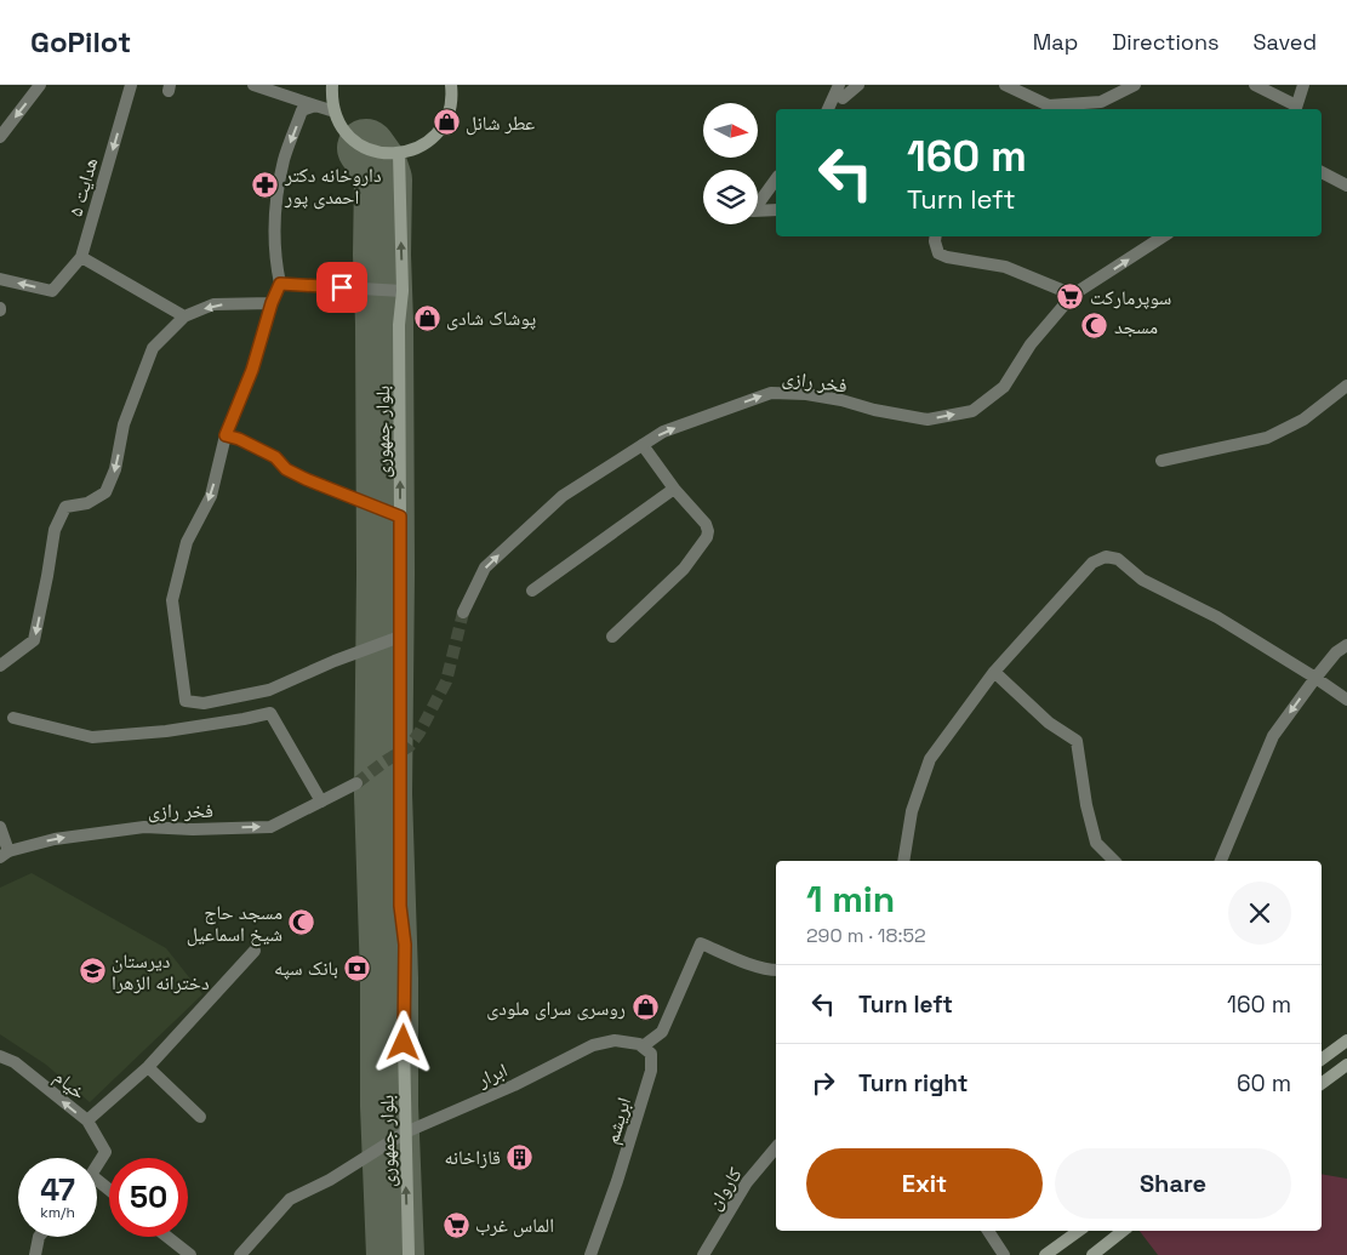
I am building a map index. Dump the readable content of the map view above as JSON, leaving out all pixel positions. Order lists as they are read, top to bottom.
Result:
{
  "streets": {
    "main road": ["بلوار جمهوری"],
    "street": [
      "هدایت ۵",
      "فخر رازی",
      "ابرار",
      "خیام",
      "ابریشم",
      "کاروان"
    ]
  },
  "crossings": [
    ["بلوار جمهوری", "ابرار"],
    ["ابرار", "ابریشم"]
  ],
  "one_way": [
    "هدایت ۵",
    "فخر رازی",
    "بلوار جمهوری",
    "خیام"
  ],
  "places": {
    "shop": ["عطر شانل", "پوشاک شادی", "روسری سرای ملودی"],
    "pharmacy": ["داروخانه دکتر احمدی پور"],
    "supermarket": ["سوپرمارکت", "الماس غرب"],
    "mosque": ["مسجد", "مسجد حاج شیخ اسماعیل"],
    "bank": ["بانک سپه"],
    "school or university": ["دیرستان دخترانه الزهرا"],
    "building": ["قازاخانه"]
  },
  "north": "right",
  "page": {
    "header": "GoPilot",
    "nav": ["Map", "Directions", "Saved"],
    "turn": ["160 m", "Turn left"],
    "heading": ["1 min", "290 m · 18:52"],
    "list": [
      {
        "name": "Turn left",
        "value": "160 m"
      },
      {
        "name": "Turn right",
        "value": "60 m"
      }
    ],
    "buttons": ["Exit", "Share"],
    "speed": "47 km/h",
    "limit": "50"
  }
}
